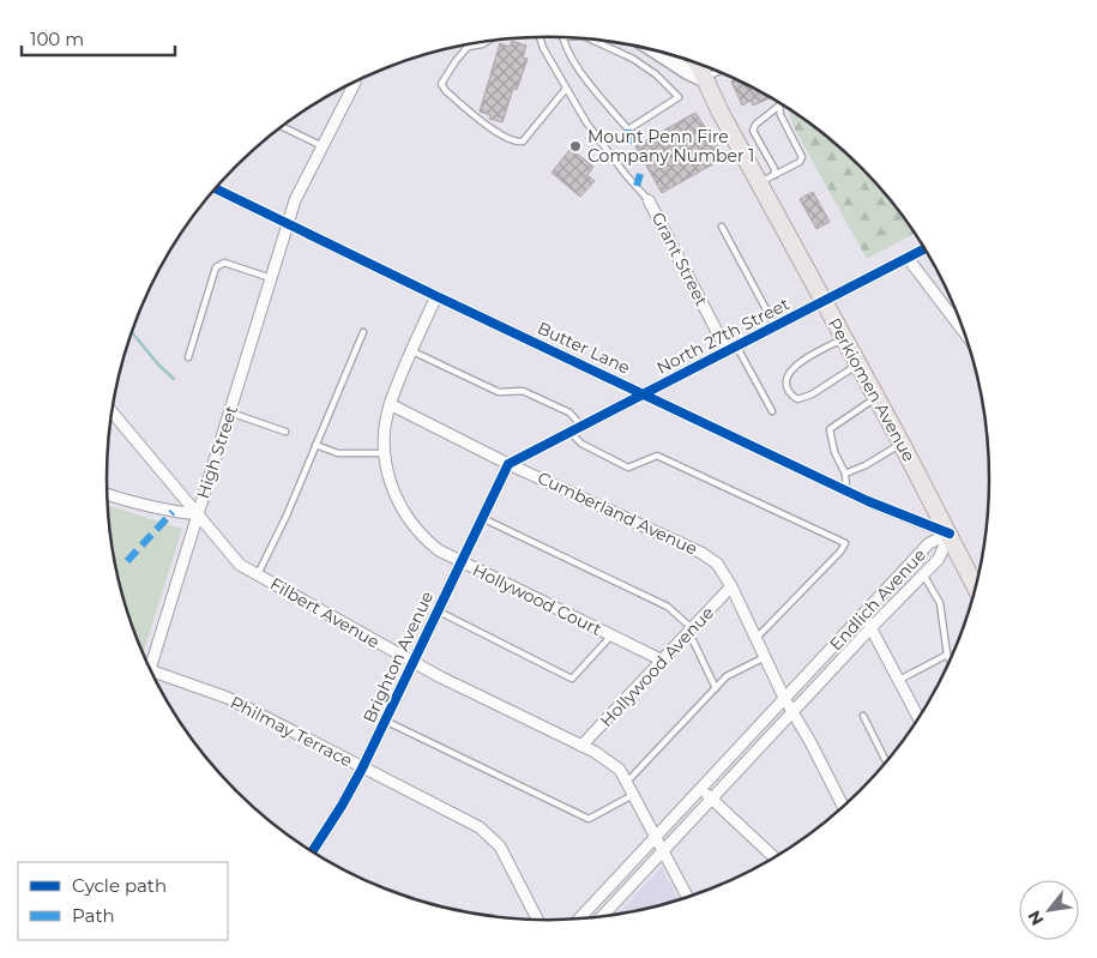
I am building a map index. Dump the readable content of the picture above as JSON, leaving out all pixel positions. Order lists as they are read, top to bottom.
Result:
{
  "streets": {
    "main road": ["Perkiomen Avenue"],
    "street": [
      "Grant Street",
      "North 27th Street",
      "Butter Lane",
      "High Street",
      "Cumberland Avenue",
      "Hollywood Court",
      "Endlich Avenue",
      "Filbert Avenue",
      "Brighton Avenue",
      "Hollywood Avenue",
      "Philmay Terrace"
    ]
  },
  "crossings": [
    ["Grant Street", "North 27th Street"],
    ["North 27th Street", "Butter Lane"],
    ["North 27th Street", "Perkiomen Avenue"],
    ["North 27th Street", "Cumberland Avenue"],
    ["North 27th Street", "Brighton Avenue"],
    ["Butter Lane", "Perkiomen Avenue"],
    ["Butter Lane", "High Street"],
    ["Butter Lane", "Hollywood Court"],
    ["Butter Lane", "Endlich Avenue"],
    ["Perkiomen Avenue", "Endlich Avenue"],
    ["High Street", "Filbert Avenue"],
    ["Cumberland Avenue", "Hollywood Court"],
    ["Cumberland Avenue", "Endlich Avenue"],
    ["Cumberland Avenue", "Brighton Avenue"],
    ["Cumberland Avenue", "Hollywood Avenue"],
    ["Hollywood Court", "Brighton Avenue"],
    ["Hollywood Court", "Hollywood Avenue"],
    ["Endlich Avenue", "Filbert Avenue"],
    ["Filbert Avenue", "Brighton Avenue"],
    ["Filbert Avenue", "Hollywood Avenue"],
    ["Brighton Avenue", "Philmay Terrace"]
  ],
  "places": ["Mount Penn Fire Company Number 1"],
  "legend": ["Cycle path", "Path"],
  "scale_bar": "100 m",
  "north": "bottom left"
}
